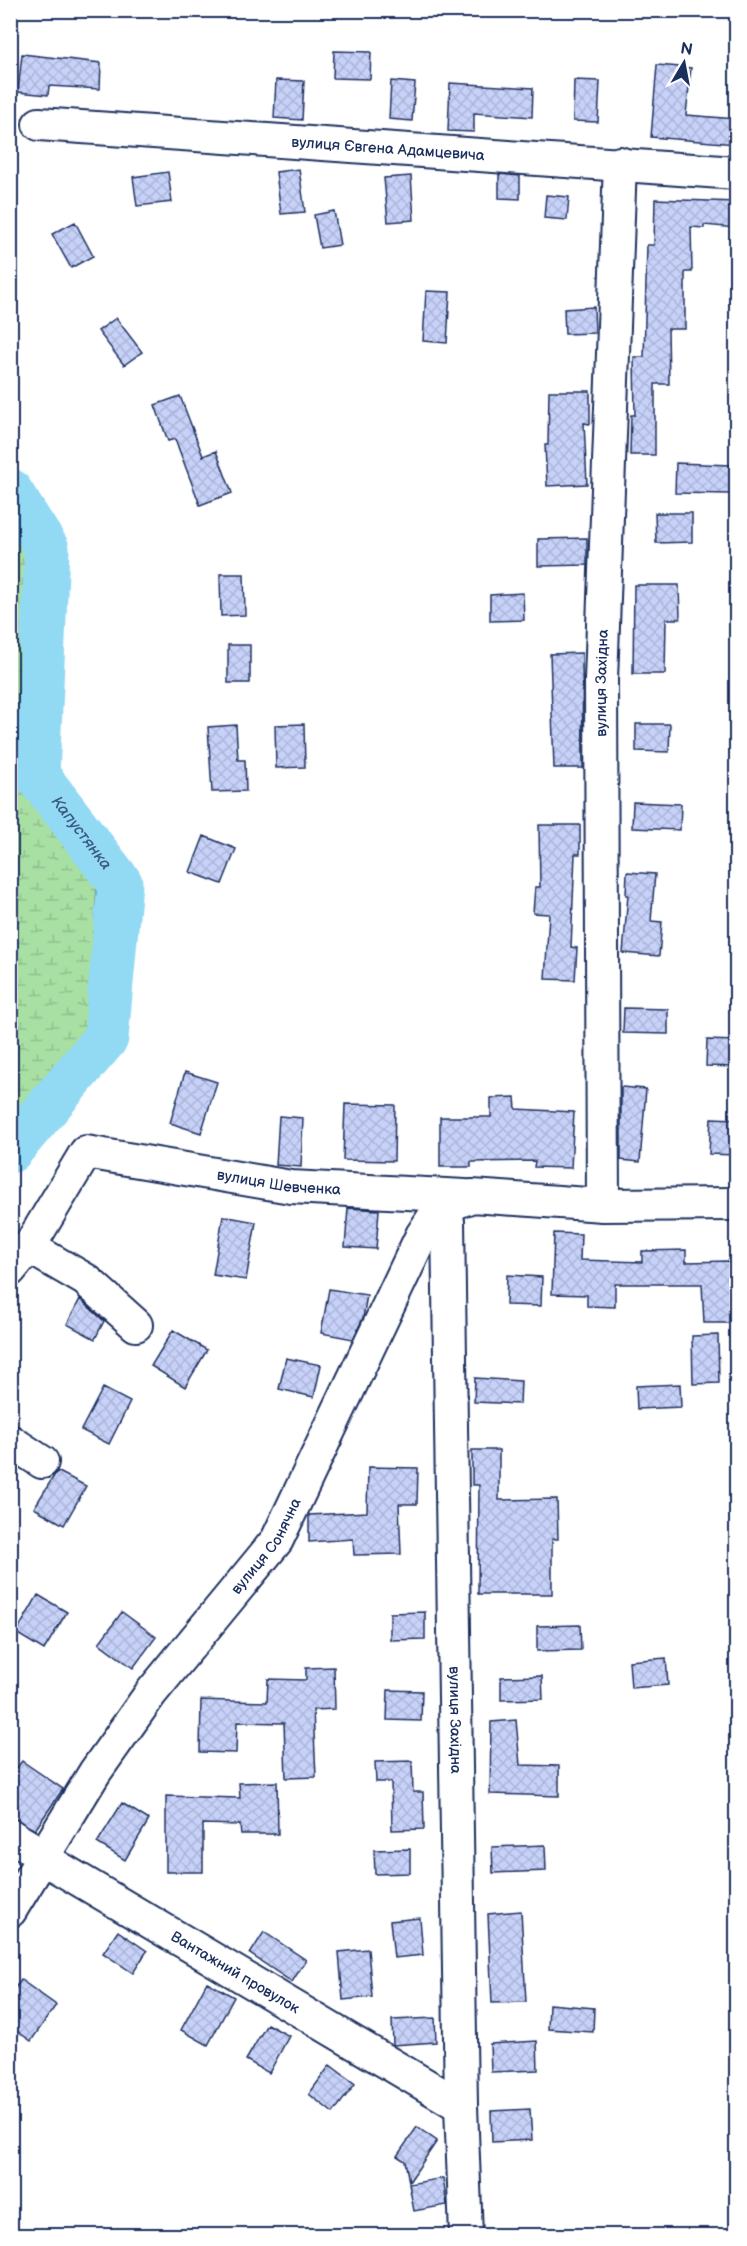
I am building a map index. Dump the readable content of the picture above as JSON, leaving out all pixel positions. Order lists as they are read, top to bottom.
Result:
{
  "streets": {
    "street": [
      "вулиця Євгена Адамцевича",
      "вулиця Західна",
      "вулиця Шевченка",
      "вулиця Сонячна",
      "Вантажний провулок"
    ]
  },
  "crossings": [
    ["вулиця Євгена Адамцевича", "вулиця Західна"],
    ["вулиця Західна", "вулиця Сонячна"],
    ["вулиця Західна", "Вантажний провулок"],
    ["вулиця Сонячна", "Вантажний провулок"]
  ],
  "water": ["Капустянка"],
  "north": "top"
}
